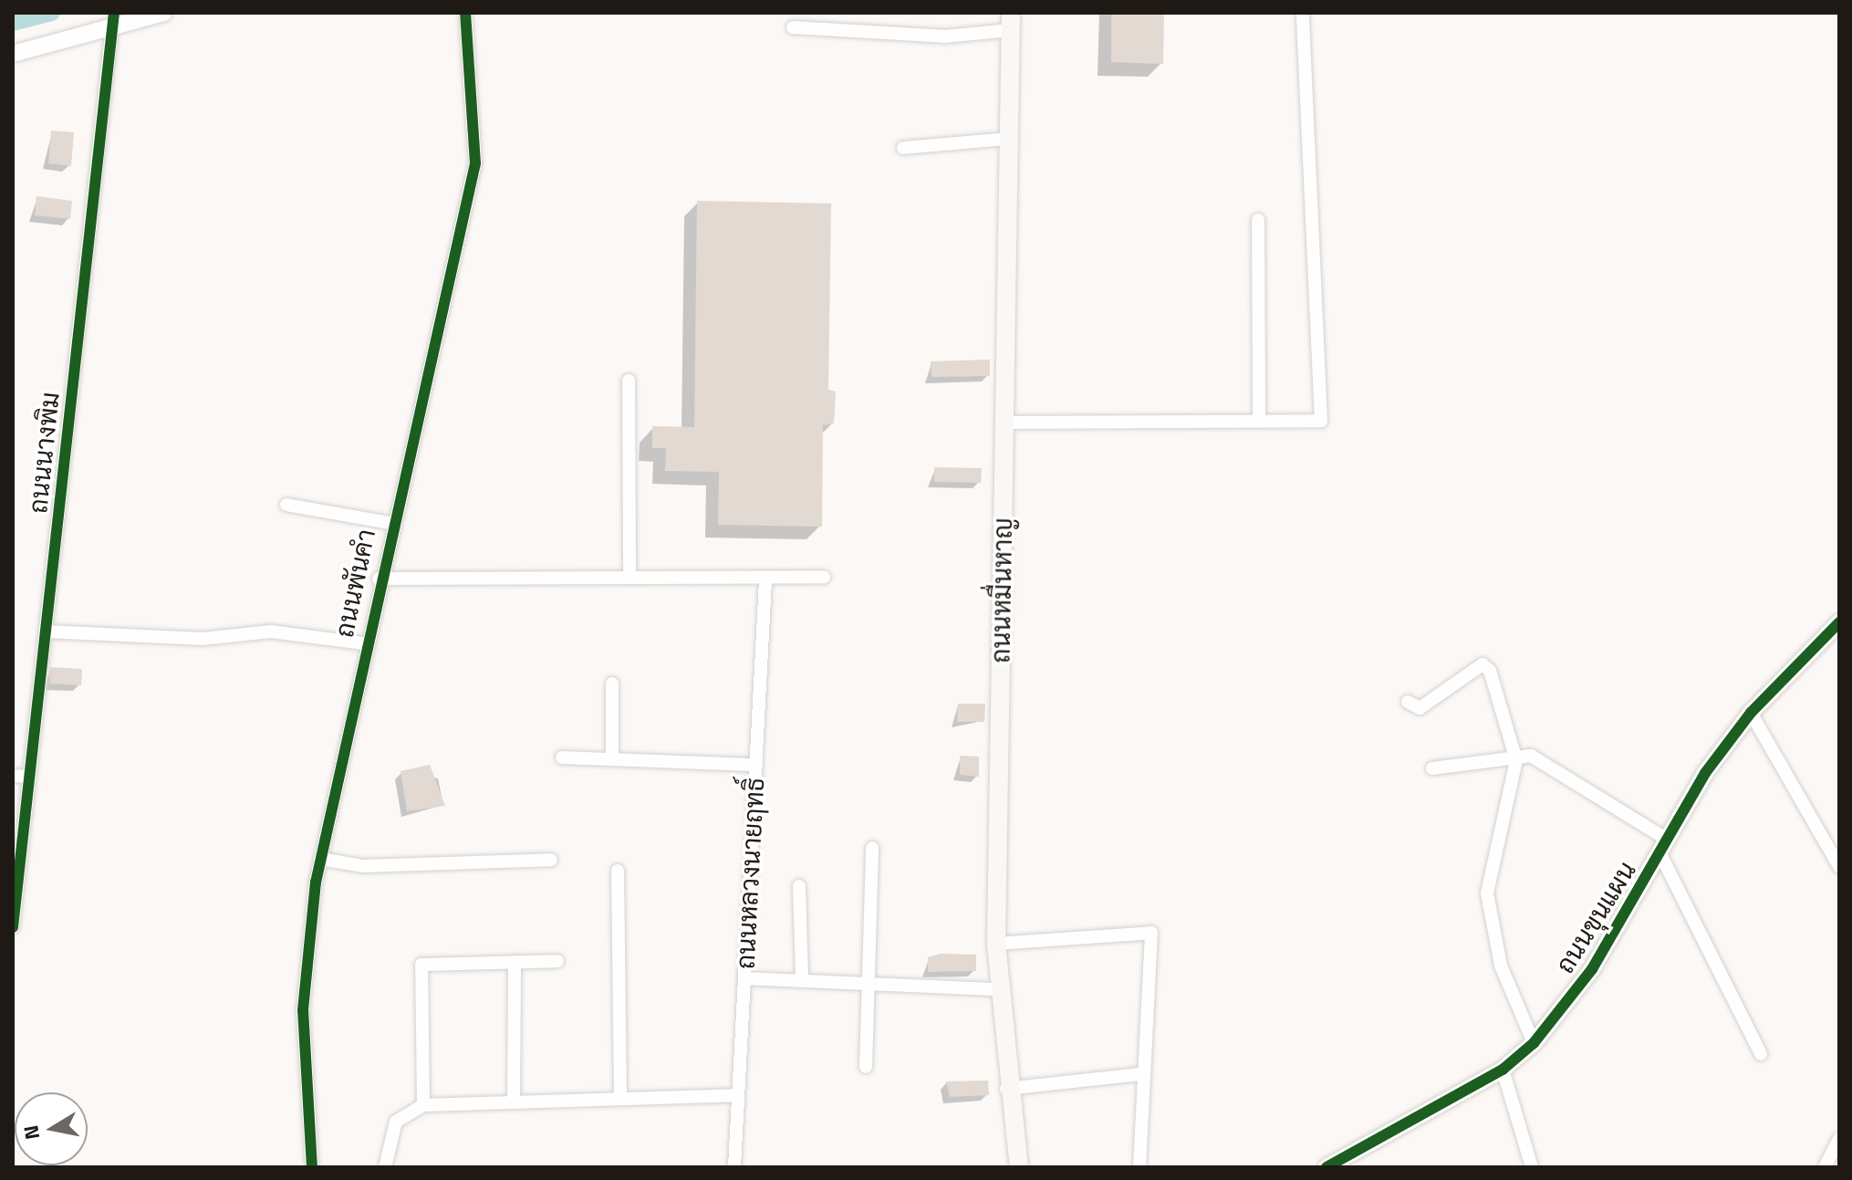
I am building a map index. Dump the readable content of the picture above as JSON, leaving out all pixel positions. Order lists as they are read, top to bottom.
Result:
{
  "streets": {
    "main road": ["ถนนหมื่นหาญ"],
    "street": [
      "ถนนนางพิม",
      "ถนนพันคำ",
      "ถนนหลวงนายฤทธิ์",
      "ถนนขุนแผน"
    ]
  },
  "north": "left"
}
